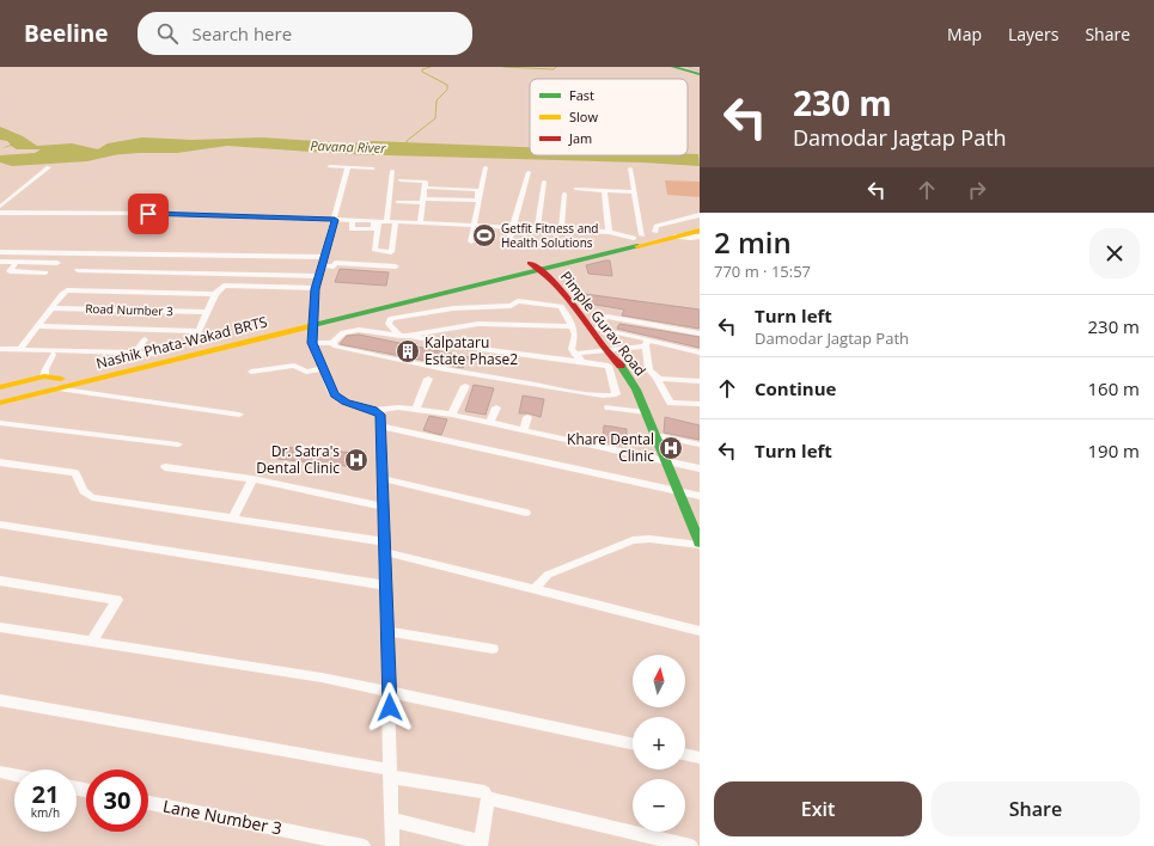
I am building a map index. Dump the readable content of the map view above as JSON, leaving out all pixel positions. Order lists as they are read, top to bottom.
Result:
{
  "streets": {
    "main road": ["Pimple Gurav Road", "Nashik Phata-Wakad BRTS"],
    "street": ["Road Number 3", "Lane Number 3"]
  },
  "water": ["Pavana River"],
  "places": {
    "sports": ["Getfit Fitness and Health Solutions"],
    "building": ["Kalpataru Estate Phase2"],
    "hospital": ["Khare Dental Clinic", "Dr. Satra's Dental Clinic"]
  },
  "legend": ["Fast", "Slow", "Jam"],
  "north": "top",
  "page": {
    "header": "Beeline",
    "search": "Search here",
    "nav": ["Map", "Layers", "Share"],
    "turn": ["230 m", "Damodar Jagtap Path"],
    "heading": ["2 min", "770 m · 15:57"],
    "list": [
      {
        "name": "Turn left",
        "note": "Damodar Jagtap Path",
        "value": "230 m"
      },
      {
        "name": "Continue",
        "value": "160 m"
      },
      {
        "name": "Turn left",
        "value": "190 m"
      }
    ],
    "map_buttons": ["+", "−"],
    "speed": "21 km/h",
    "limit": "30",
    "buttons": ["Exit", "Share"]
  }
}
